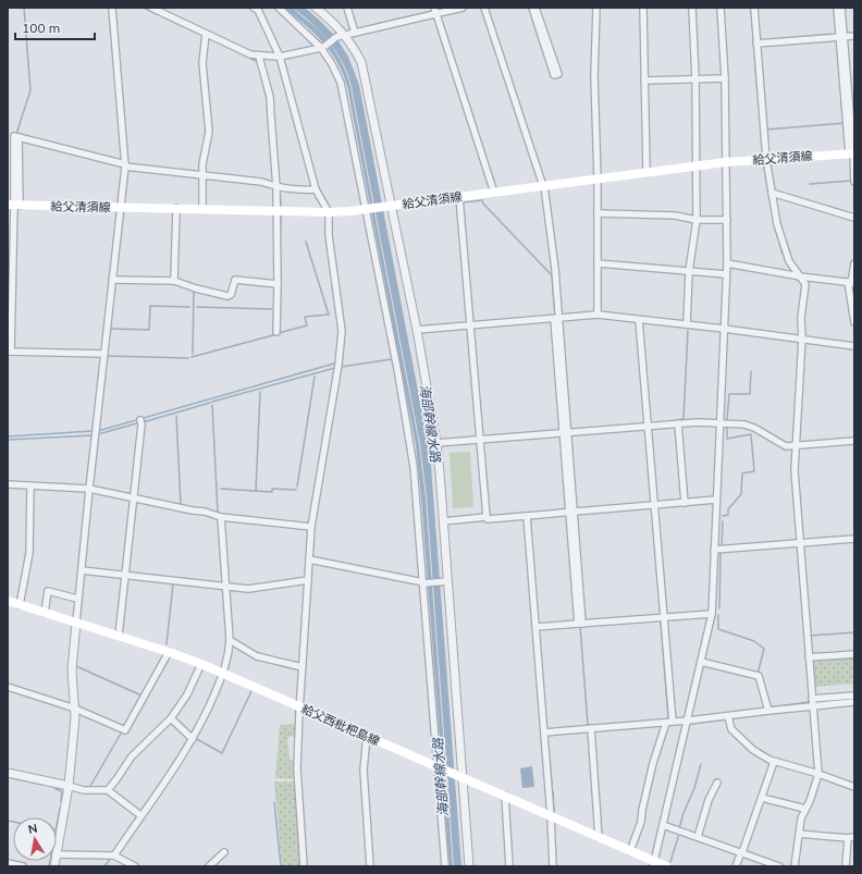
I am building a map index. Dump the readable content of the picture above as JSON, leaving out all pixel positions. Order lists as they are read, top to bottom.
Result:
{
  "streets": {
    "main road": ["給父清須線", "給父西枇杷島線"]
  },
  "water": ["海部幹線水路"],
  "scale_bar": "100 m",
  "north": "top"
}
